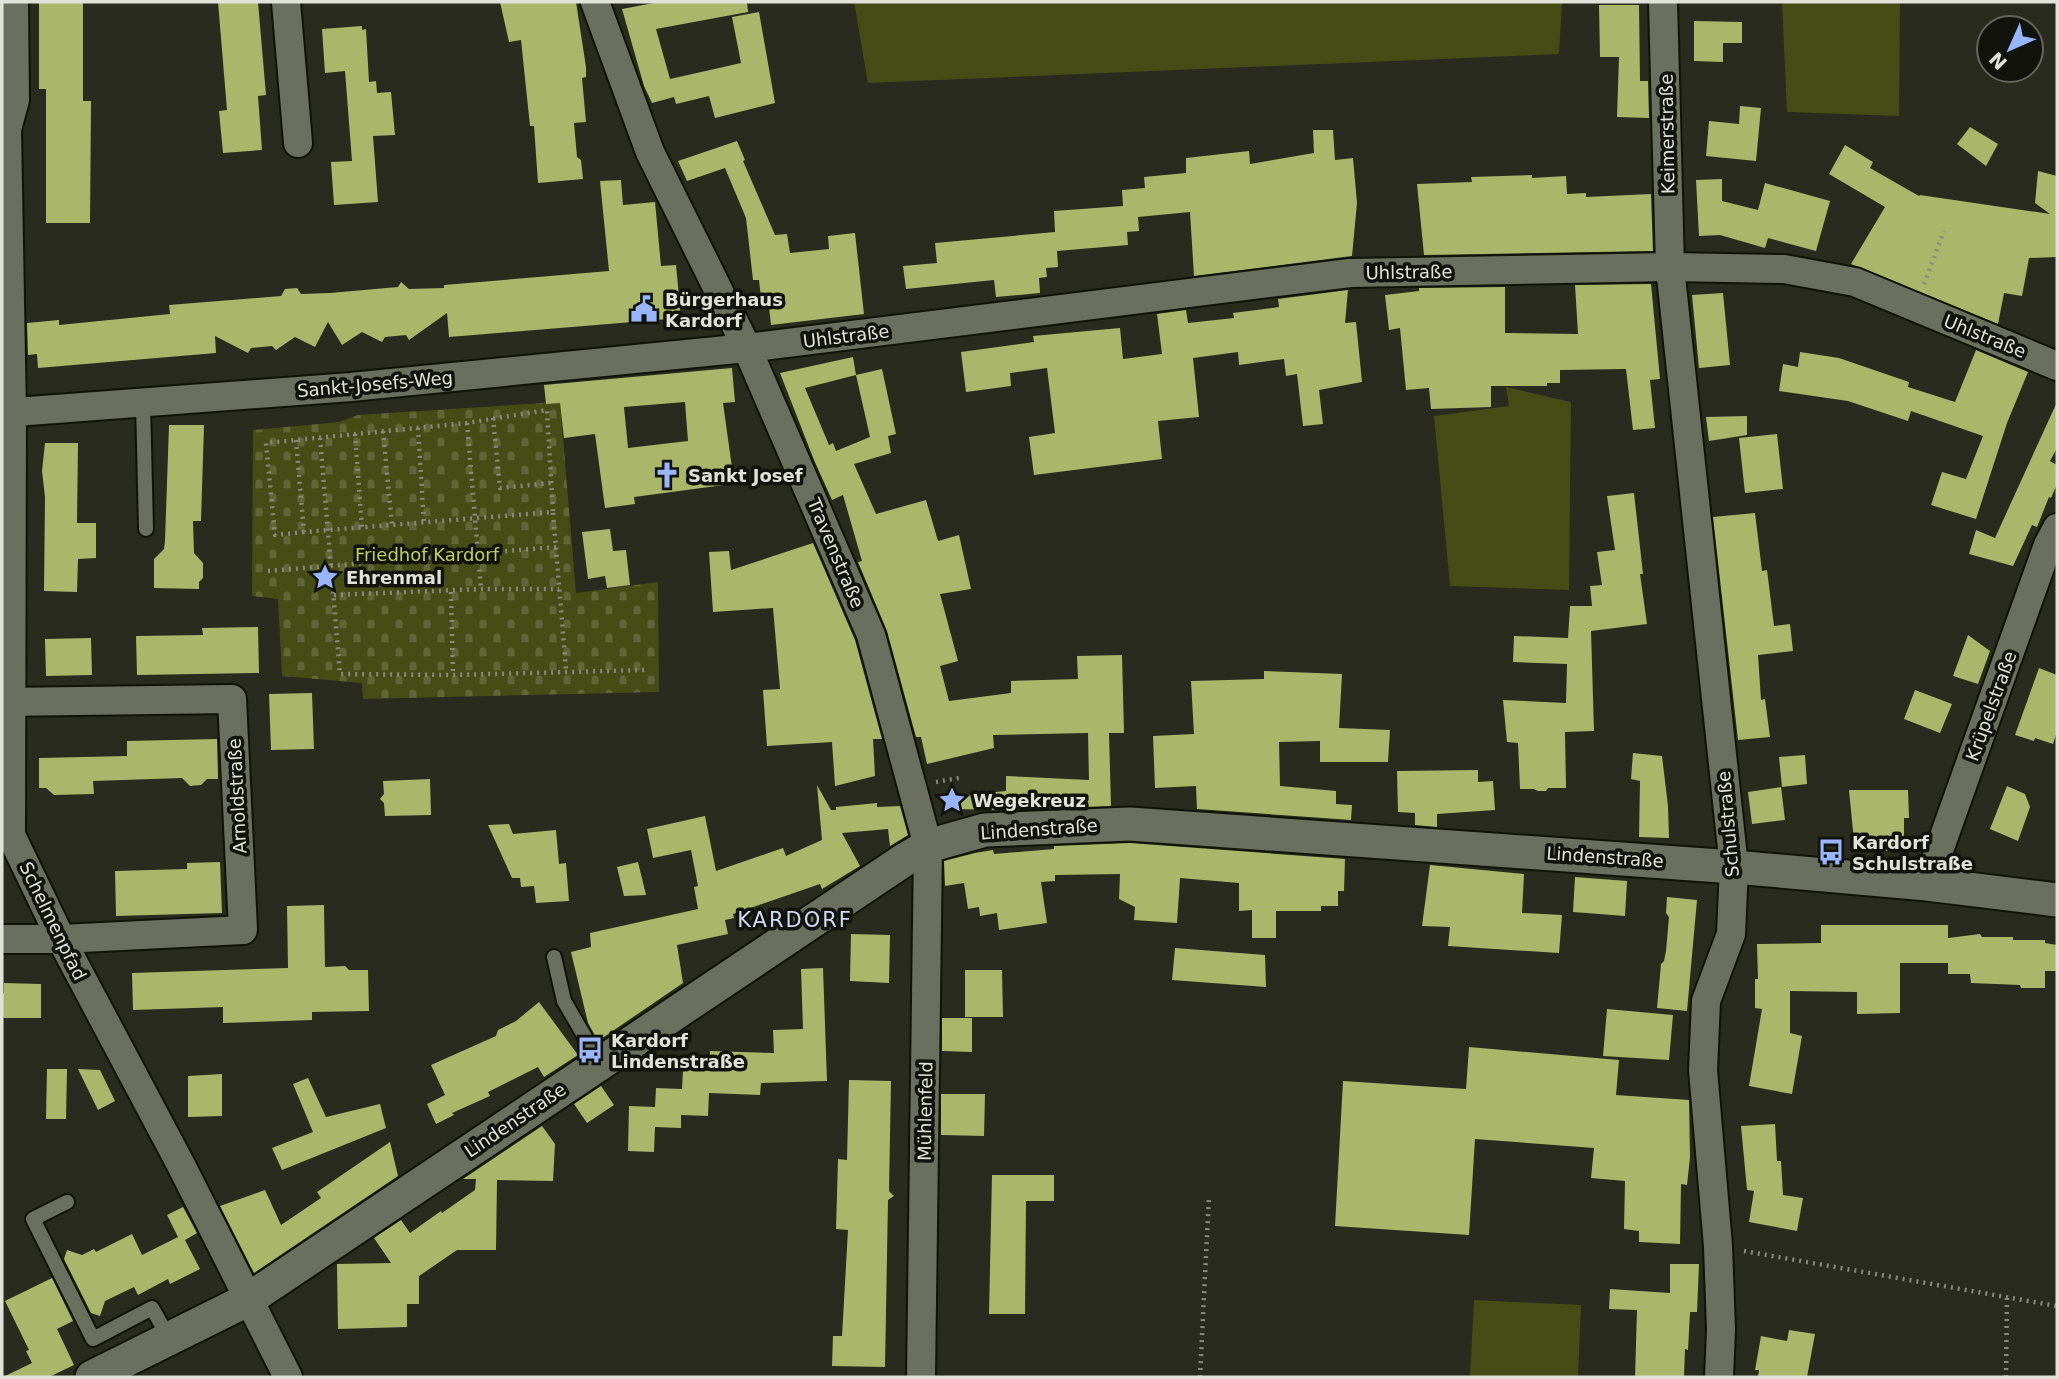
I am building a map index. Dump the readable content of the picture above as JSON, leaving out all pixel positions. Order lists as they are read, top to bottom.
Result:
{
  "streets": {
    "street": [
      "Keimerstraße",
      "Uhlstraße",
      "Sankt-Josefs-Weg",
      "Travenstraße",
      "Krüpelstraße",
      "Arnoldstraße",
      "Schulstraße",
      "Lindenstraße",
      "Schelmenpfad",
      "Mühlenfeld"
    ]
  },
  "crossings": [
    ["Keimerstraße", "Uhlstraße"],
    ["Keimerstraße", "Schulstraße"],
    ["Uhlstraße", "Sankt-Josefs-Weg"],
    ["Uhlstraße", "Travenstraße"],
    ["Uhlstraße", "Schulstraße"],
    ["Sankt-Josefs-Weg", "Travenstraße"],
    ["Sankt-Josefs-Weg", "Schelmenpfad"],
    ["Travenstraße", "Lindenstraße"],
    ["Travenstraße", "Mühlenfeld"],
    ["Krüpelstraße", "Lindenstraße"],
    ["Arnoldstraße", "Schelmenpfad"],
    ["Schulstraße", "Lindenstraße"],
    ["Lindenstraße", "Schelmenpfad"],
    ["Lindenstraße", "Mühlenfeld"]
  ],
  "districts": ["KARDORF"],
  "parks": ["Friedhof Kardorf"],
  "places": {
    "public building": ["Bürgerhaus Kardorf"],
    "church": ["Sankt Josef"],
    "place": ["Ehrenmal", "Wegekreuz"],
    "bus stop": ["Kardorf Schulstraße", "Kardorf Lindenstraße"]
  },
  "north": "bottom left"
}
